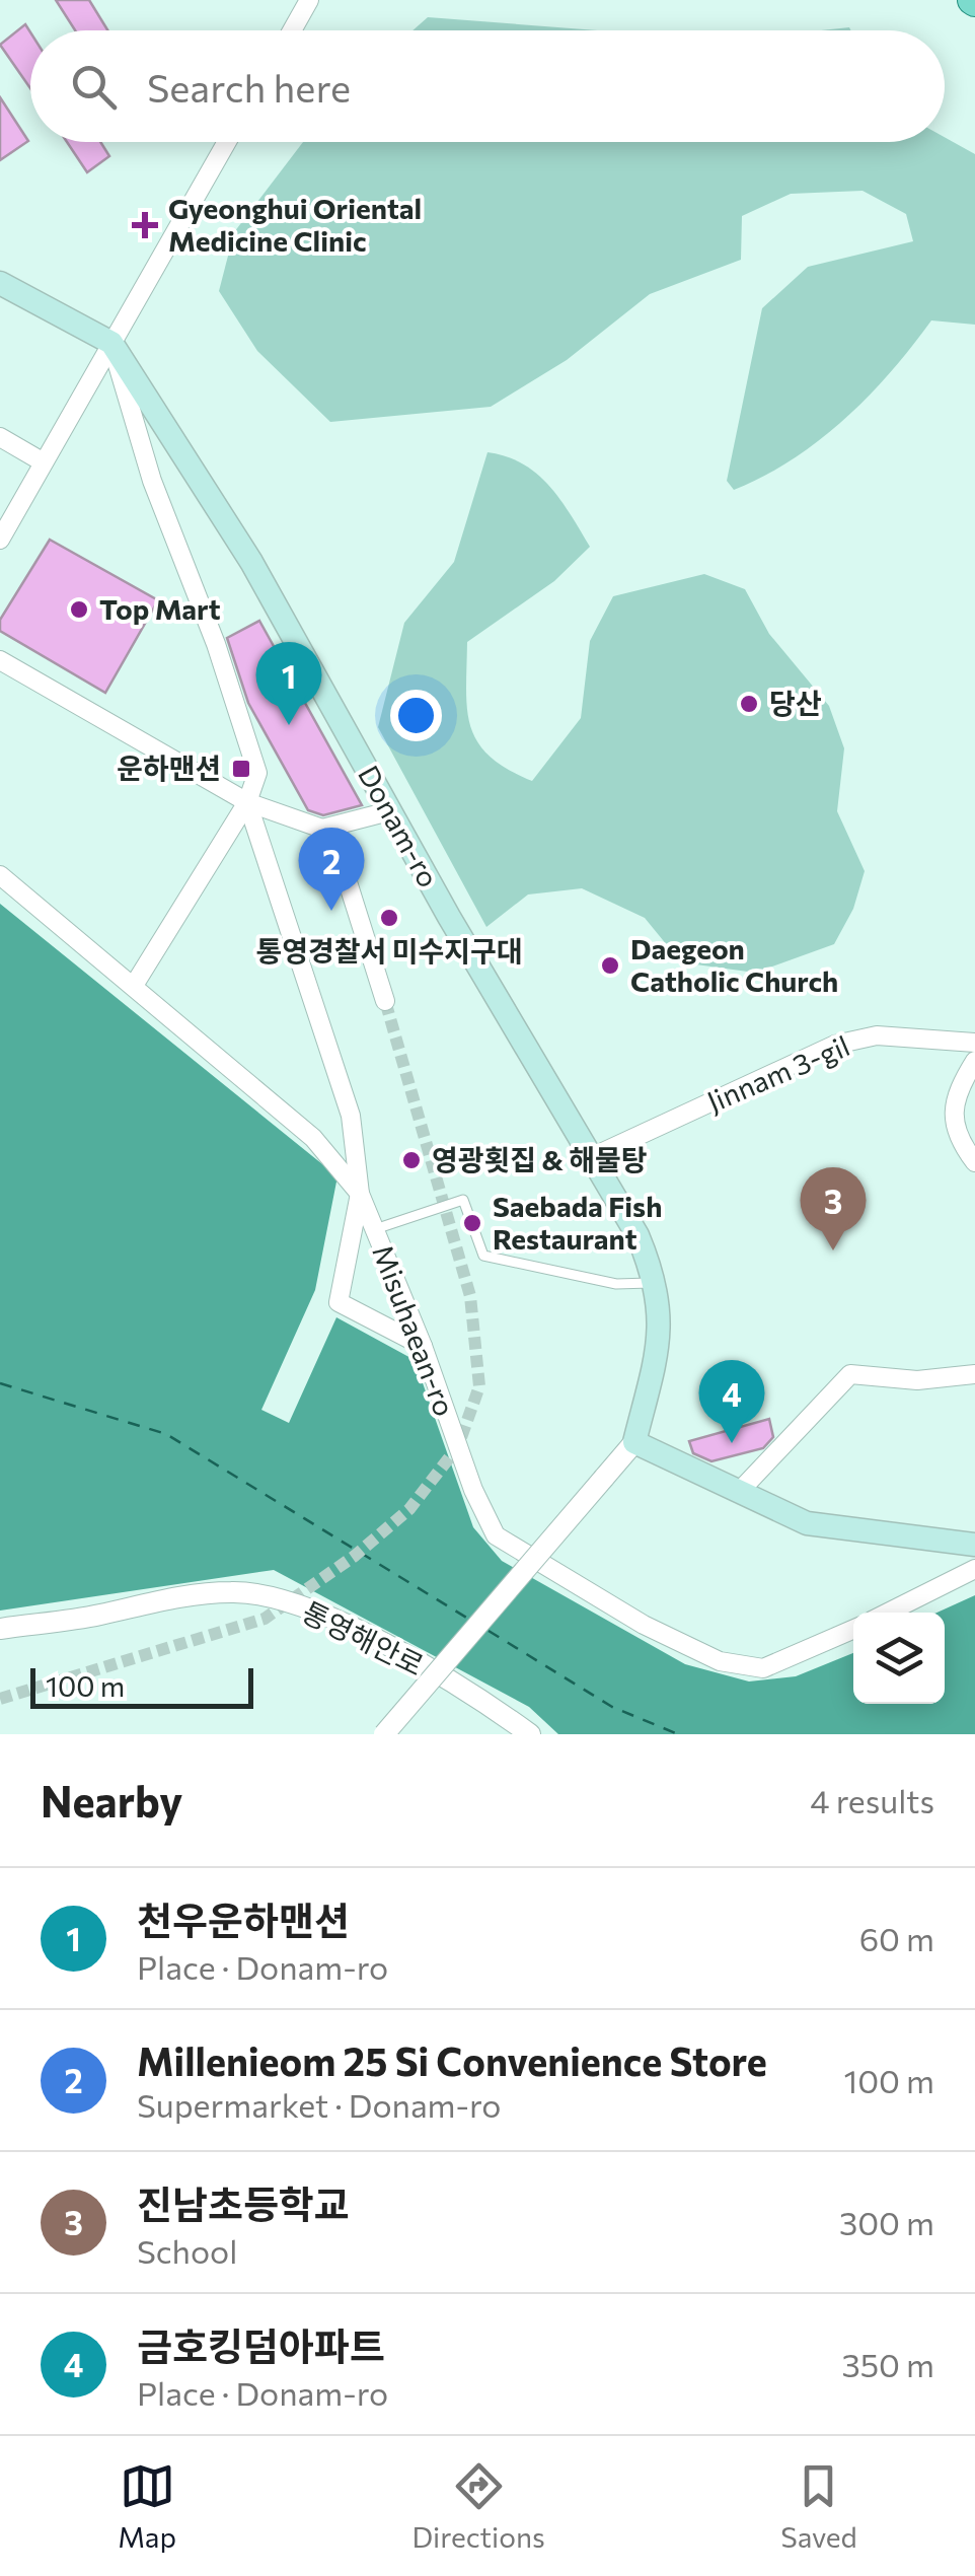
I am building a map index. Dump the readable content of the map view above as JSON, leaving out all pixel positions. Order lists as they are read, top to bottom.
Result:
{
  "streets": {
    "main road": ["Donam-ro"],
    "street": ["Jinnam 3-gil", "Misuhaean-ro", "통영해안로"]
  },
  "crossings": [
    ["Donam-ro", "Jinnam 3-gil"]
  ],
  "places": {
    "health": ["Gyeonghui Oriental Medicine Clinic"],
    "other": [
      "Top Mart",
      "당산",
      "통영경찰서 미수지구대",
      "Daegeon Catholic Church",
      "영광횟집 & 해물탕",
      "Saebada Fish Restaurant"
    ],
    "transit": ["운하맨션"]
  },
  "scale_bar": "100 m",
  "page": {
    "search": "Search here",
    "pins": [
      "1",
      "2",
      "3",
      "4"
    ],
    "scale": "100 m",
    "heading": ["Nearby", "4 results"],
    "list": [
      {
        "mark": "1",
        "name": "천우운하맨션",
        "note": "Place · Donam-ro",
        "value": "60 m"
      },
      {
        "mark": "2",
        "name": "Millenieom 25 Si Convenience Store",
        "note": "Supermarket · Donam-ro",
        "value": "100 m"
      },
      {
        "mark": "3",
        "name": "진남초등학교",
        "note": "School",
        "value": "300 m"
      },
      {
        "mark": "4",
        "name": "금호킹덤아파트",
        "note": "Place · Donam-ro",
        "value": "350 m"
      }
    ],
    "nav": ["Map", "Directions", "Saved"]
  }
}
